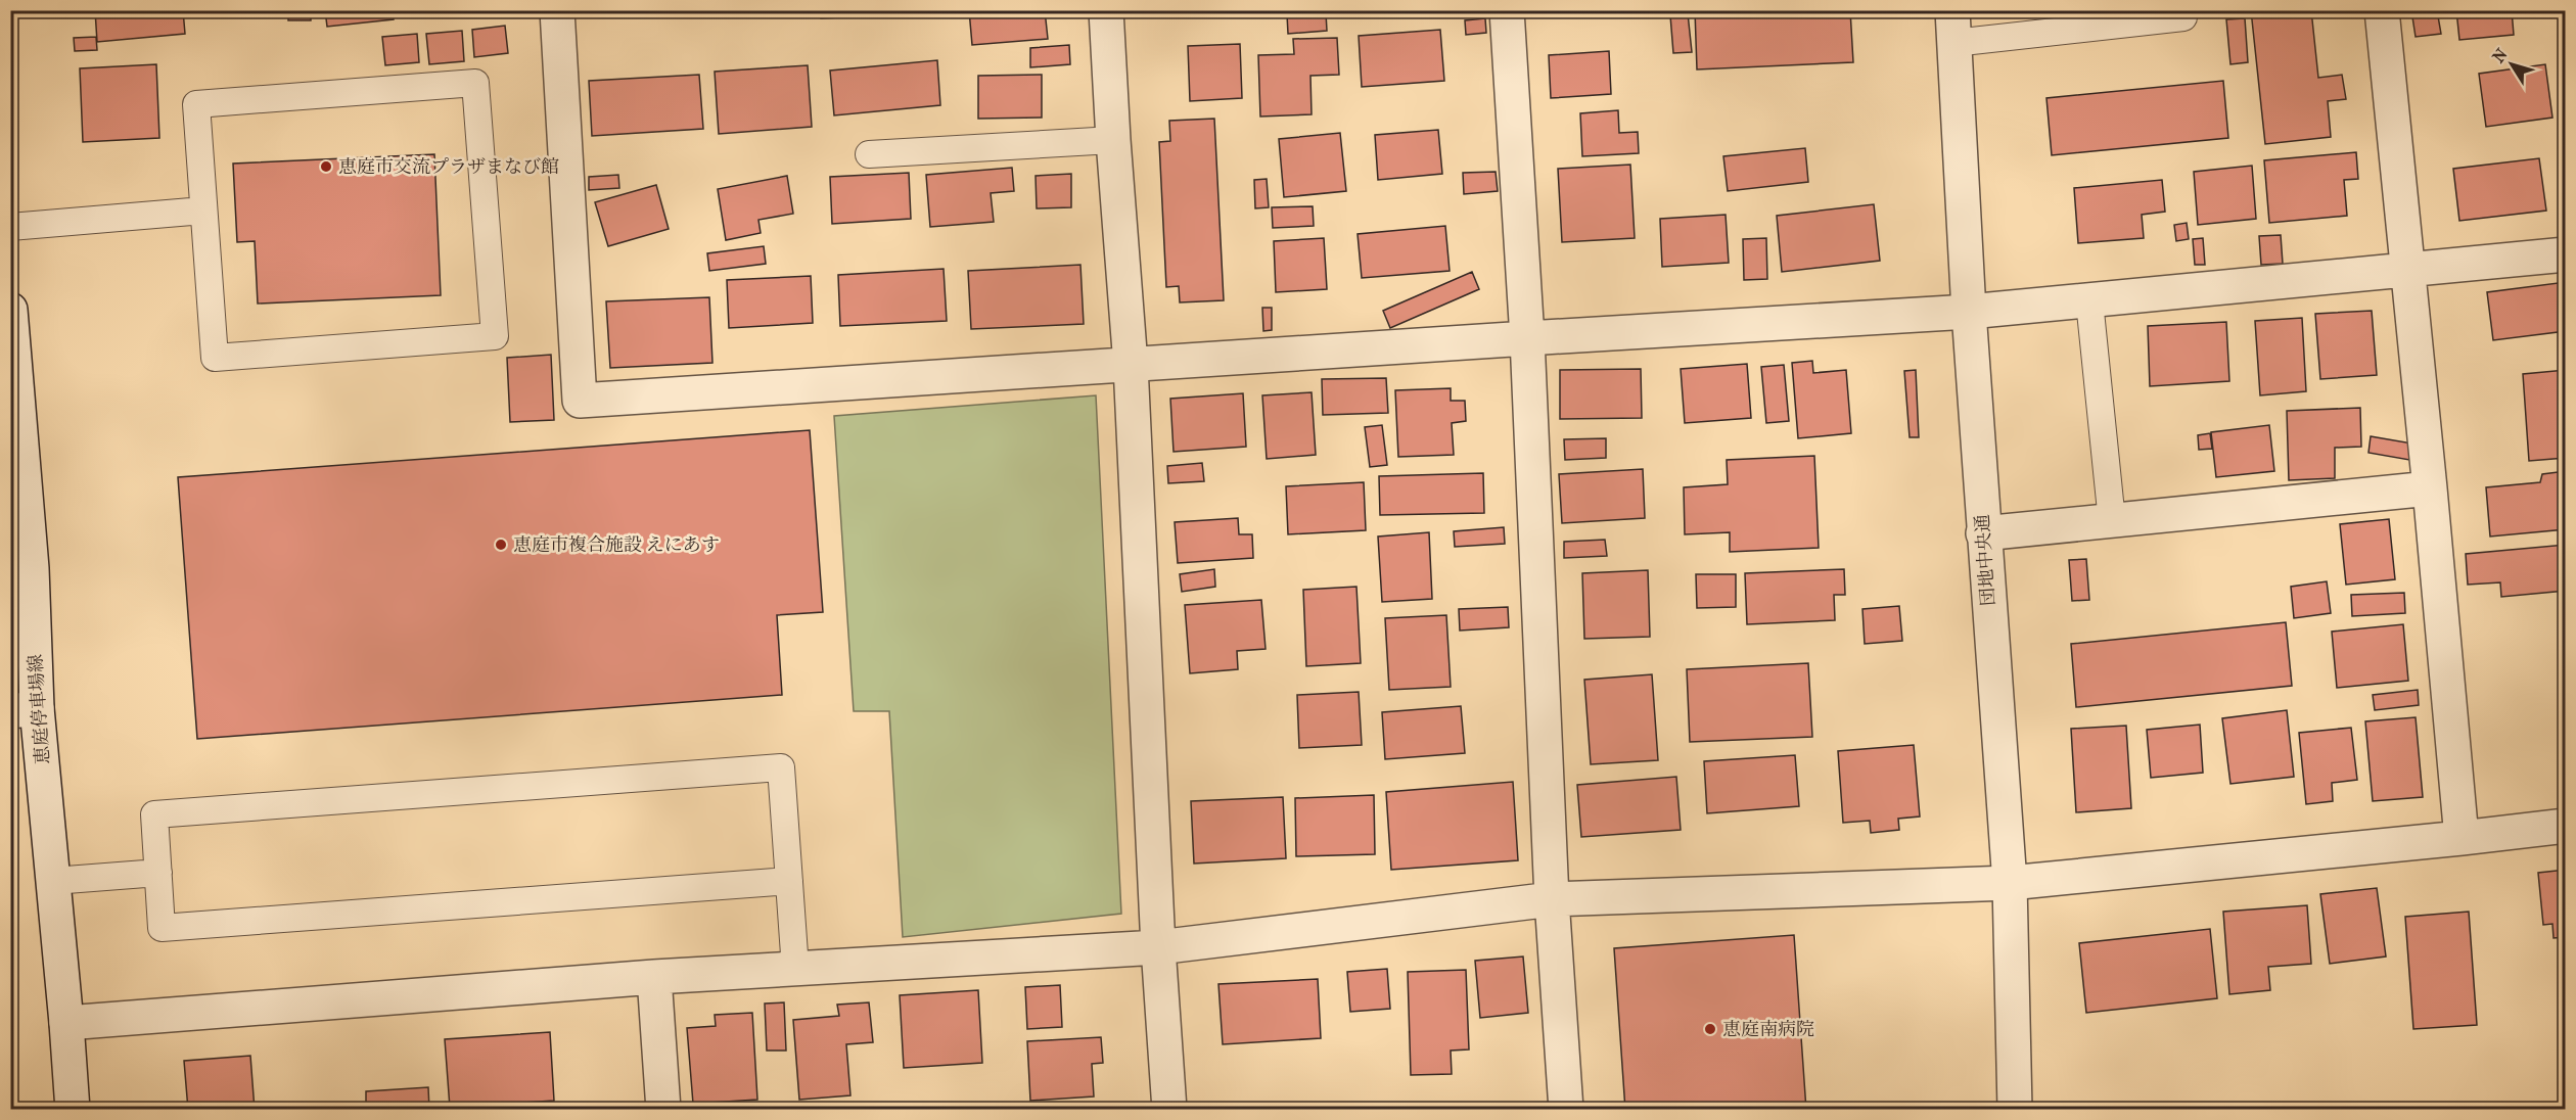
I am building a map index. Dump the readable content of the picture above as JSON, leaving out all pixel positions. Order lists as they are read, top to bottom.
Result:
{
  "streets": {
    "street": ["団地中央通", "恵庭停車場線"]
  },
  "places": ["恵庭市交流プラザまなび館", "恵庭市複合施設 えにあす", "恵庭南病院"],
  "north": "top left"
}
